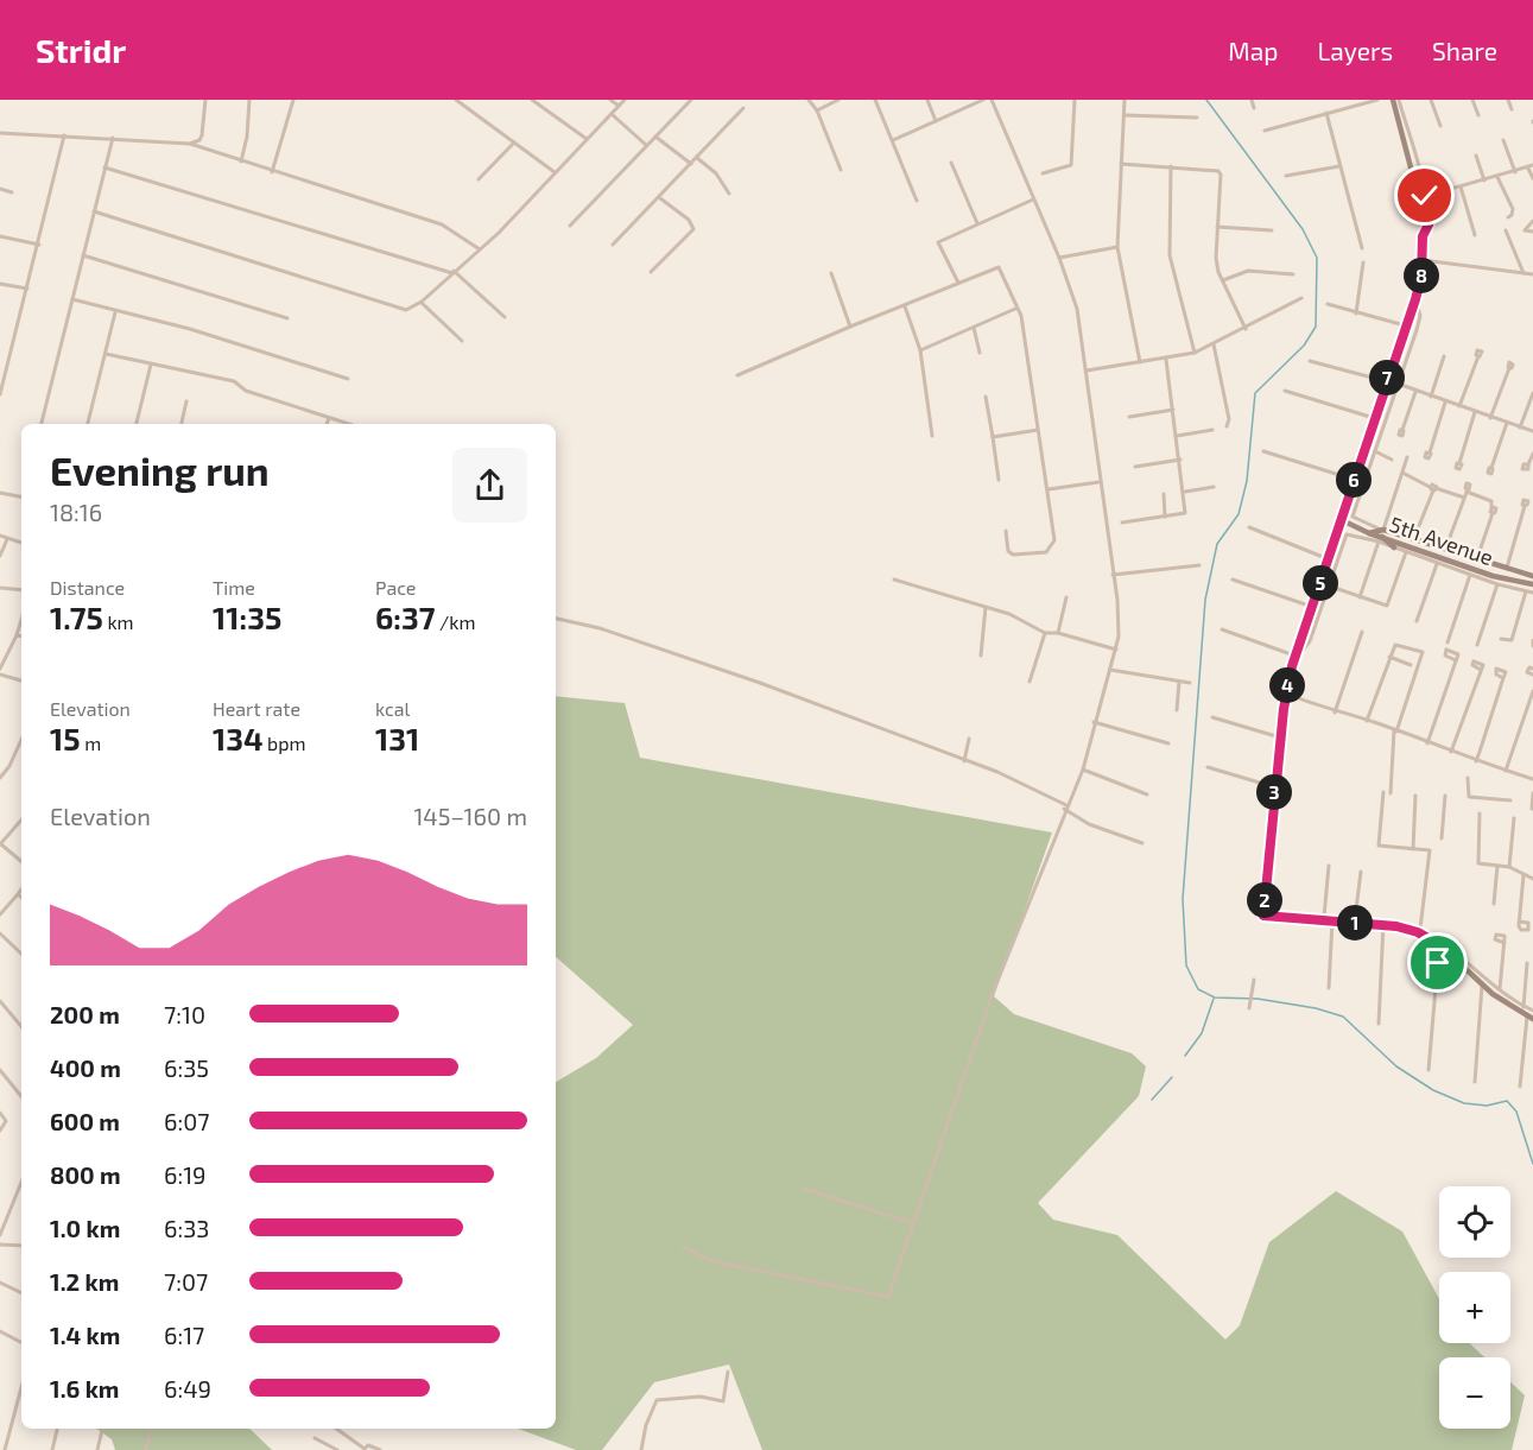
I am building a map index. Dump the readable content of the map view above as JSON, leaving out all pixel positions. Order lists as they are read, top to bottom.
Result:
{
  "streets": {
    "main road": ["5th Avenue"]
  },
  "page": {
    "header": "Stridr",
    "nav": ["Map", "Layers", "Share"],
    "pins": [
      "8",
      "7",
      "6",
      "5",
      "4",
      "3",
      "2",
      "1"
    ],
    "heading": ["Evening run", "18:16"],
    "stats": [
      ["Distance", "1.75 km"],
      ["Time", "11:35"],
      ["Pace", "6:37 /km"],
      ["Elevation", "15 m"],
      ["Heart rate", "134 bpm"],
      ["kcal", "131"]
    ],
    "chart": ["Elevation", "145–160 m"],
    "list": [
      {
        "name": "200 m",
        "note": "7:10"
      },
      {
        "name": "400 m",
        "note": "6:35"
      },
      {
        "name": "600 m",
        "note": "6:07"
      },
      {
        "name": "800 m",
        "note": "6:19"
      },
      {
        "name": "1.0 km",
        "note": "6:33"
      },
      {
        "name": "1.2 km",
        "note": "7:07"
      },
      {
        "name": "1.4 km",
        "note": "6:17"
      },
      {
        "name": "1.6 km",
        "note": "6:49"
      }
    ],
    "map_buttons": ["+", "−"]
  }
}
